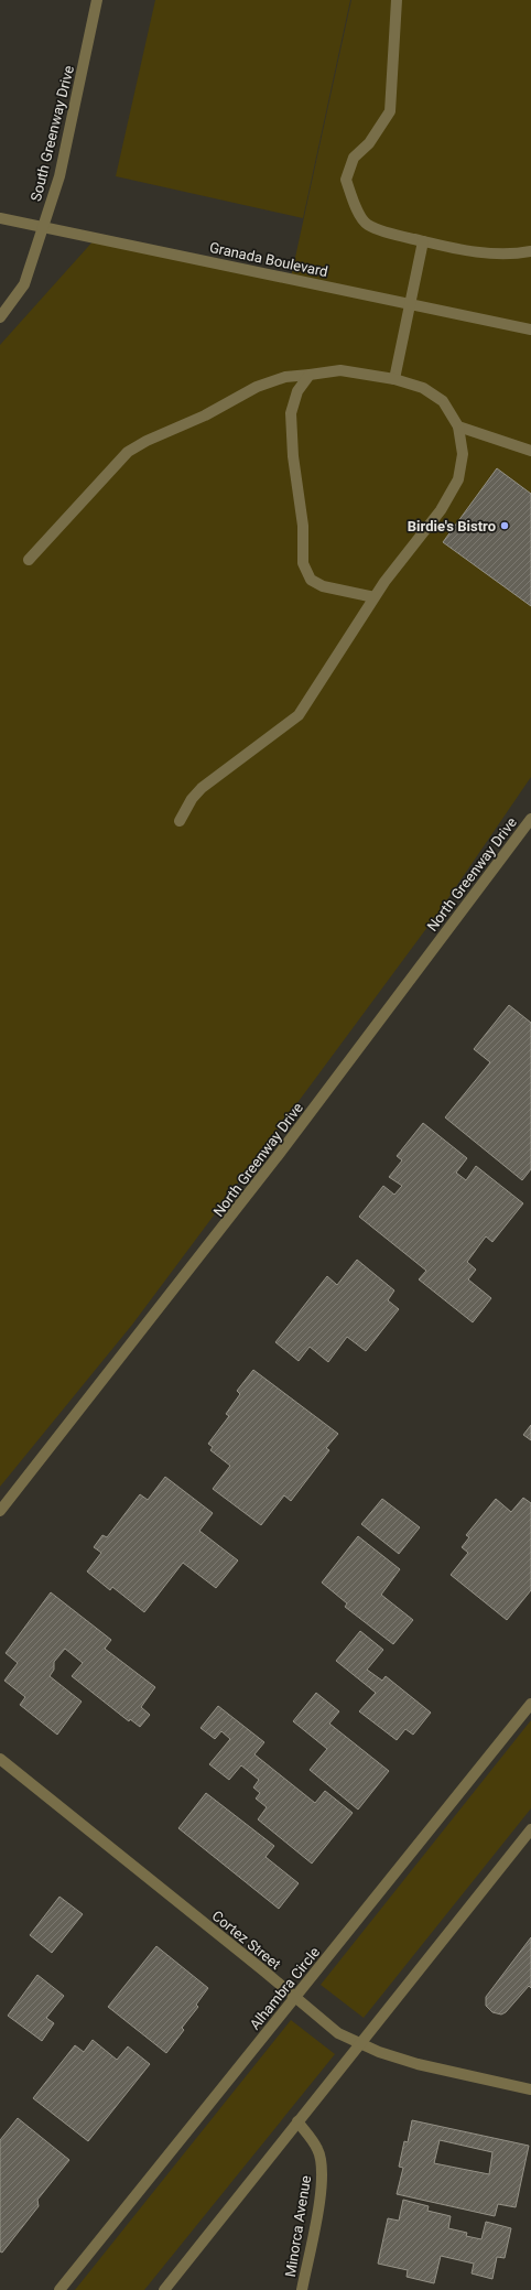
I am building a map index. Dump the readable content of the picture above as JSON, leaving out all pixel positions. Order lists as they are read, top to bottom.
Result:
{
  "streets": {
    "street": [
      "South Greenway Drive",
      "Granada Boulevard",
      "North Greenway Drive",
      "Cortez Street",
      "Alhambra Circle",
      "Minorca Avenue"
    ]
  },
  "crossings": [
    ["South Greenway Drive", "Granada Boulevard"],
    ["Cortez Street", "Alhambra Circle"]
  ],
  "places": ["Birdie's Bistro"]
}
